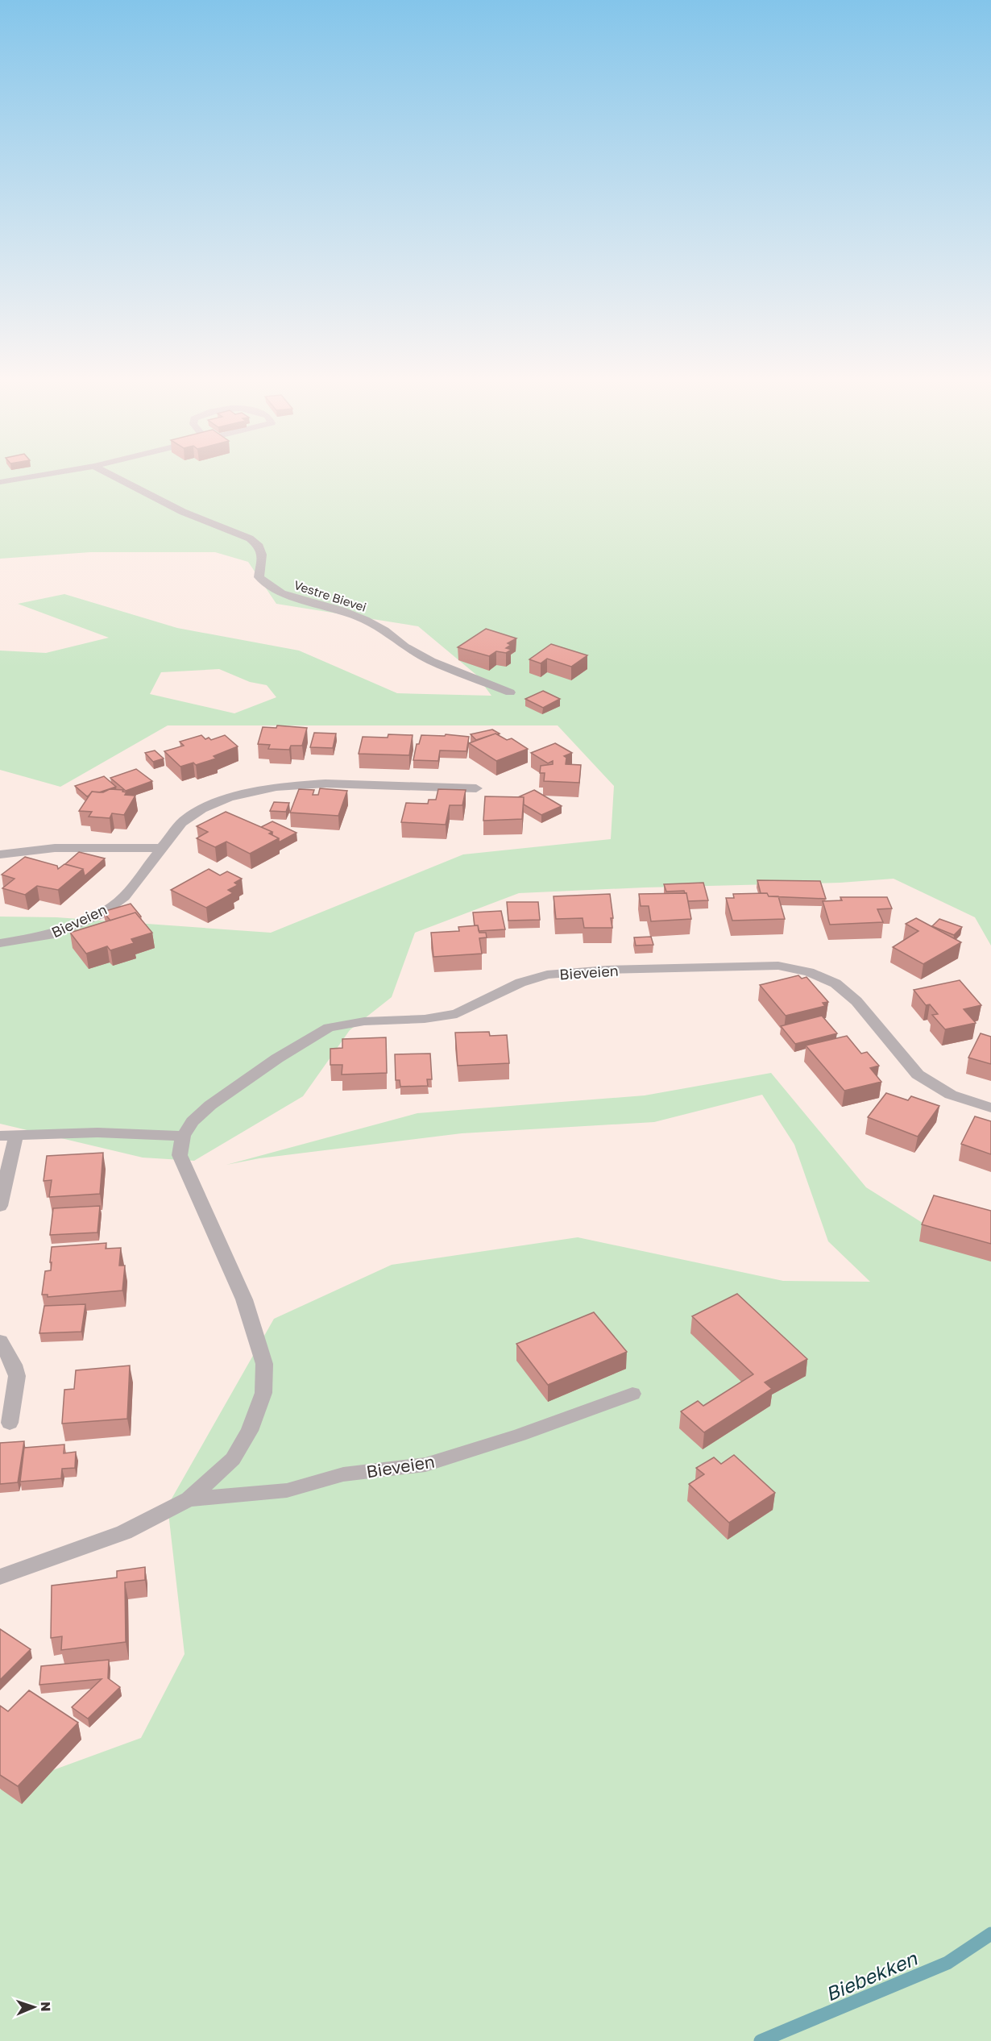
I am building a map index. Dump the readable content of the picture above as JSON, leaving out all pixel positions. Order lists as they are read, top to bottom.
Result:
{
  "streets": {
    "street": ["Vestre Bievei", "Bieveien"]
  },
  "water": ["Biebekken"],
  "north": "right"
}
